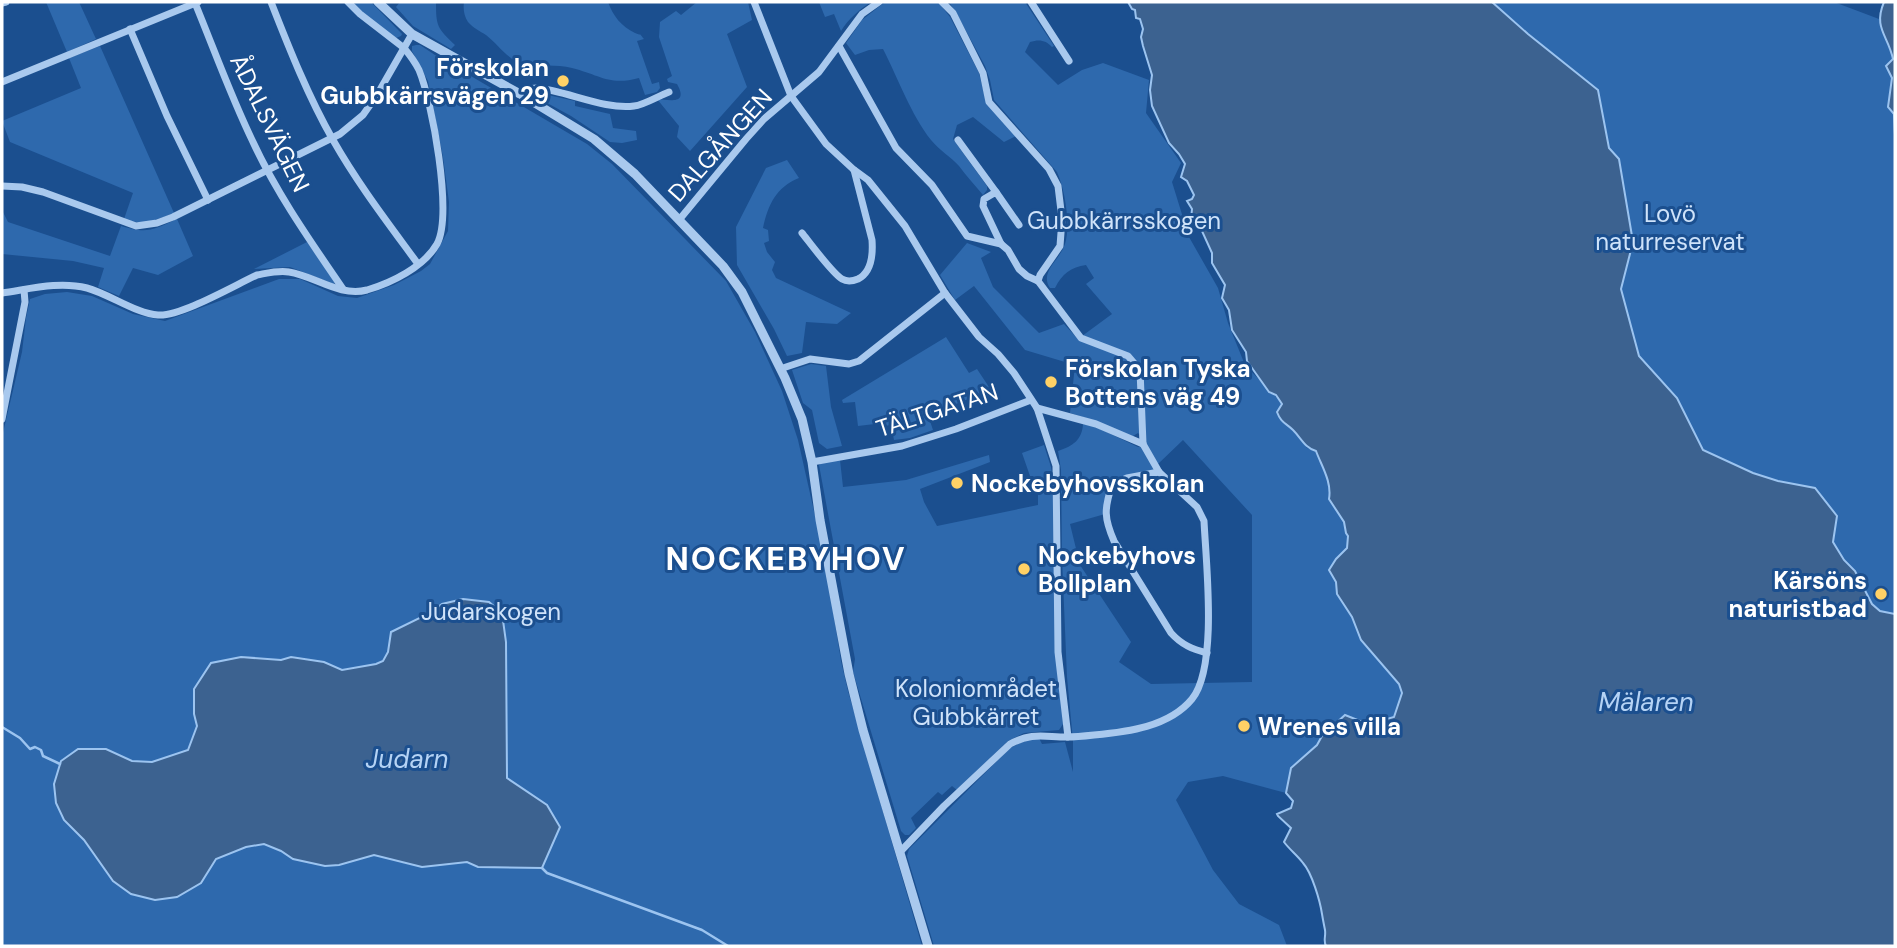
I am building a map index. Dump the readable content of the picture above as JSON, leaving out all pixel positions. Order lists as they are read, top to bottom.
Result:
{
  "streets": {
    "street": ["ÅDALSVÄGEN", "DALGÅNGEN", "TÄLTGATAN"]
  },
  "districts": ["NOCKEBYHOV"],
  "water": ["Mälaren", "Judarn"],
  "parks": [
    "Lovö naturreservat",
    "Gubbkärrsskogen",
    "Judarskogen",
    "Koloniområdet Gubbkärret"
  ],
  "places": [
    "Förskolan Gubbkärrsvägen 29",
    "Förskolan Tyska Bottens väg 49",
    "Nockebyhovsskolan",
    "Nockebyhovs Bollplan",
    "Kärsöns naturistbad",
    "Wrenes villa"
  ]
}
